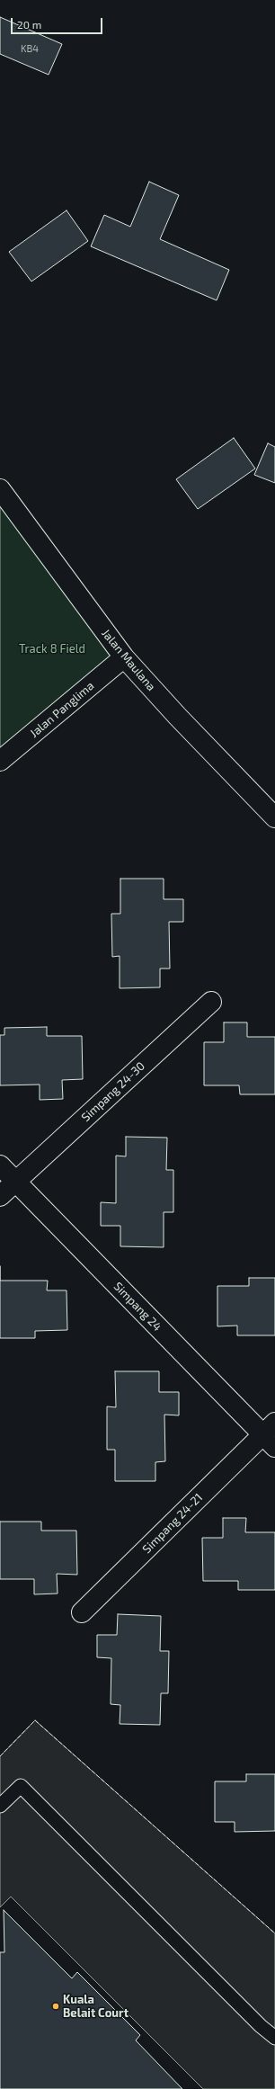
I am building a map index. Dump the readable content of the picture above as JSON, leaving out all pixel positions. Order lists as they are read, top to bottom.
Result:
{
  "streets": {
    "street": [
      "Jalan Maulana",
      "Jalan Panglima",
      "Simpang 24-30",
      "Simpang 24",
      "Simpang 24-21"
    ]
  },
  "crossings": [
    ["Jalan Maulana", "Jalan Panglima"],
    ["Simpang 24-30", "Simpang 24"],
    ["Simpang 24", "Simpang 24-21"]
  ],
  "parks": ["Track 8 Field"],
  "places": ["Kuala Belait Court"],
  "house_numbers": ["KB4"],
  "scale_bar": "20 m"
}
